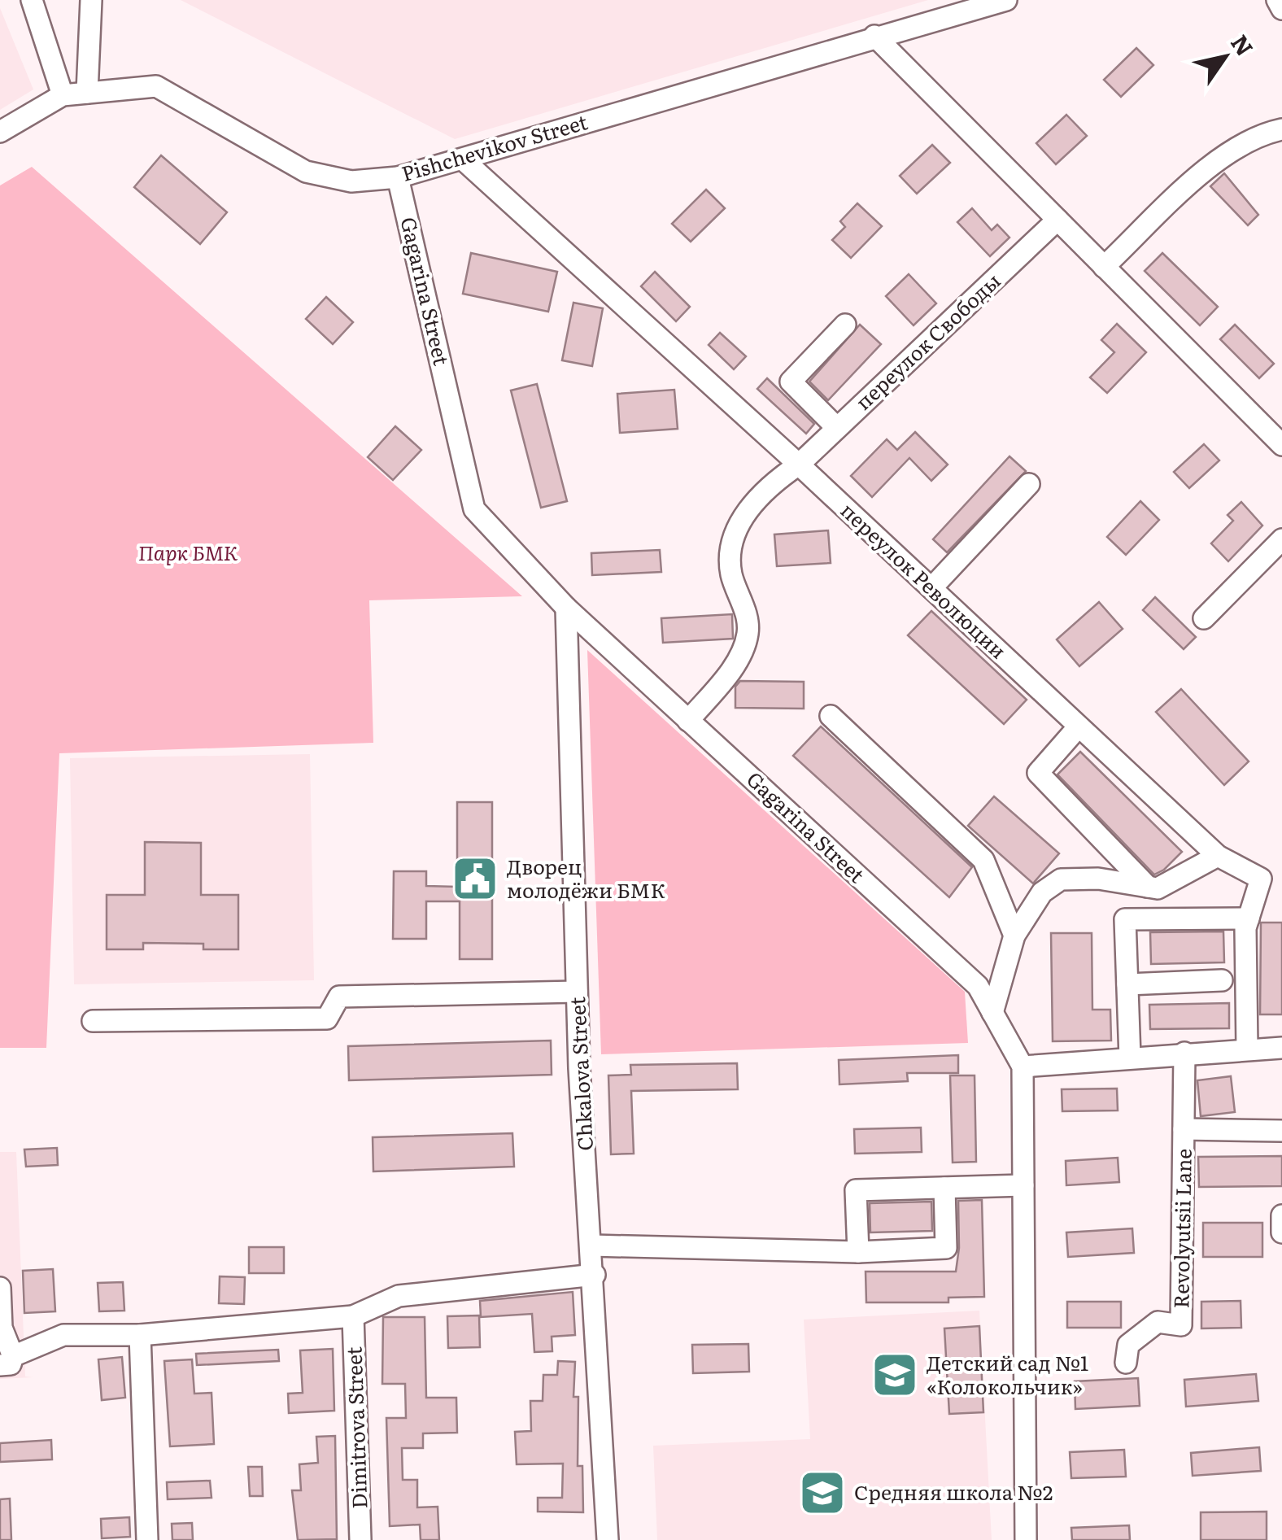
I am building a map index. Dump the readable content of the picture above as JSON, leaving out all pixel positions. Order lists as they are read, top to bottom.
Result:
{
  "streets": {
    "street": [
      "Pishchevikov Street",
      "Gagarina Street",
      "переулок Свободы",
      "переулок Революции",
      "Chkalova Street",
      "Revolyutsii Lane",
      "Dimitrova Street"
    ]
  },
  "crossings": [
    ["Pishchevikov Street", "Gagarina Street"],
    ["Pishchevikov Street", "переулок Революции"],
    ["Gagarina Street", "переулок Свободы"],
    ["Gagarina Street", "Chkalova Street"],
    ["переулок Свободы", "переулок Революции"]
  ],
  "parks": ["Парк БМК"],
  "places": {
    "public building": ["Дворец молодёжи БМК"],
    "school or university": ["Детский сад №1 «Колокольчик»", "Средняя школа №2"]
  },
  "north": "top right"
}
